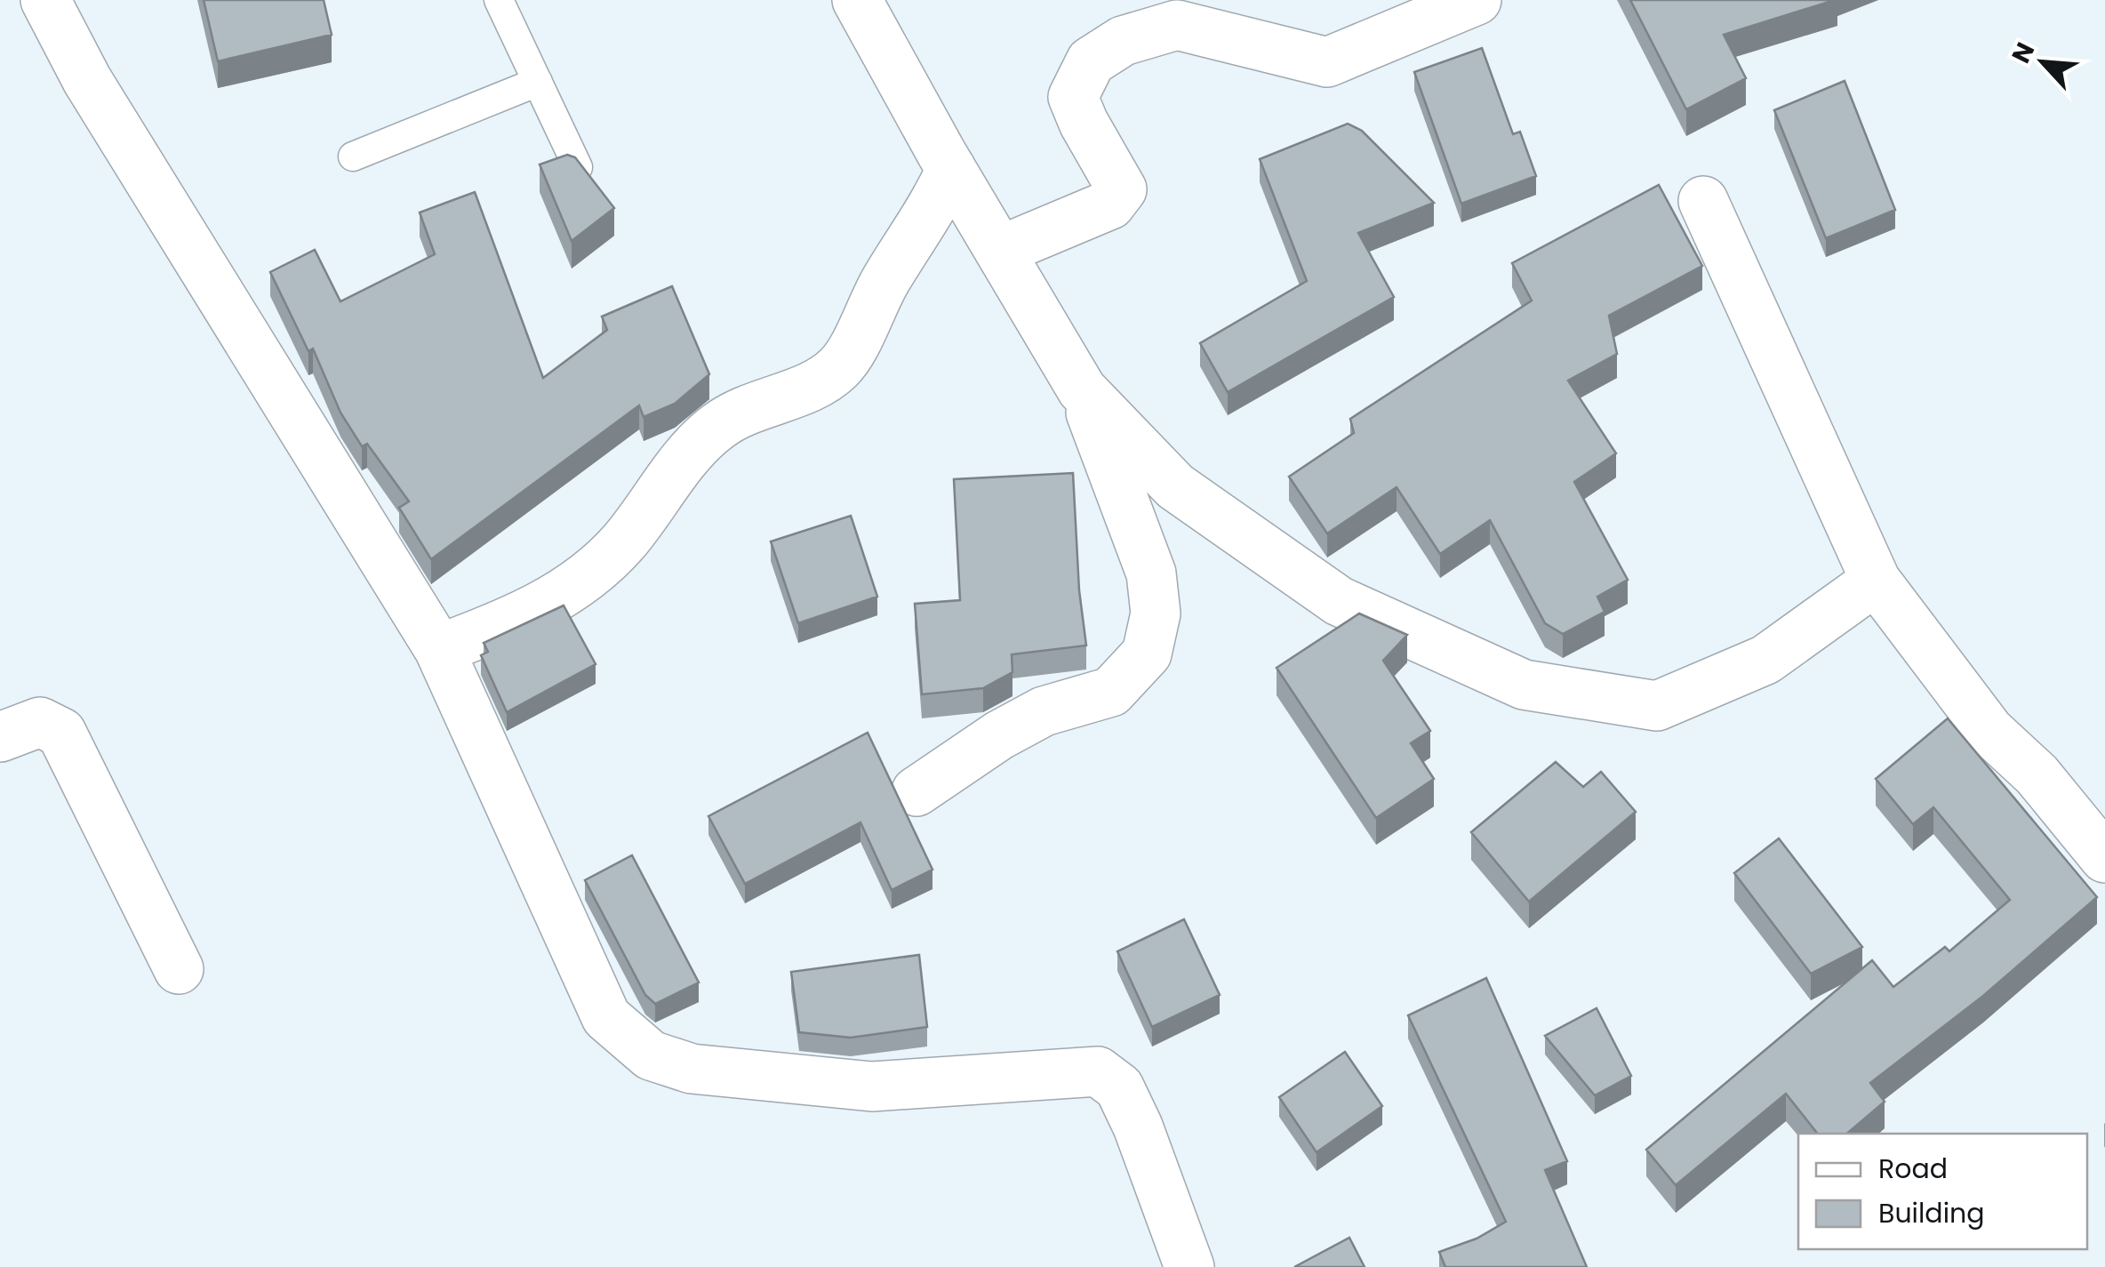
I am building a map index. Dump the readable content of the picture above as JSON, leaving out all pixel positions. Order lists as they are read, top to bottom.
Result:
{
  "legend": ["Road", "Building"],
  "north": "top left"
}
